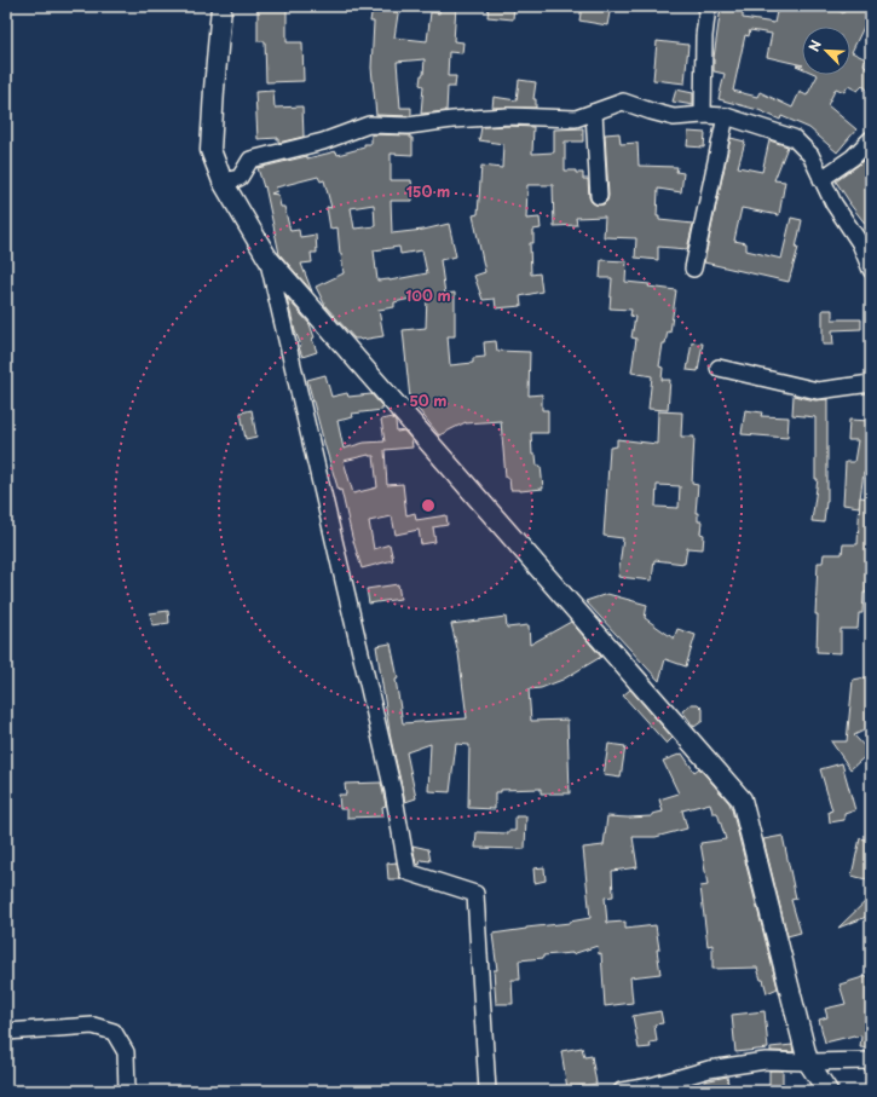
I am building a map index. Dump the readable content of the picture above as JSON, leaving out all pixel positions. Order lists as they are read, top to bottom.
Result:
{
  "north": "top left",
  "rings": ["150 m", "100 m", "50 m"]
}
